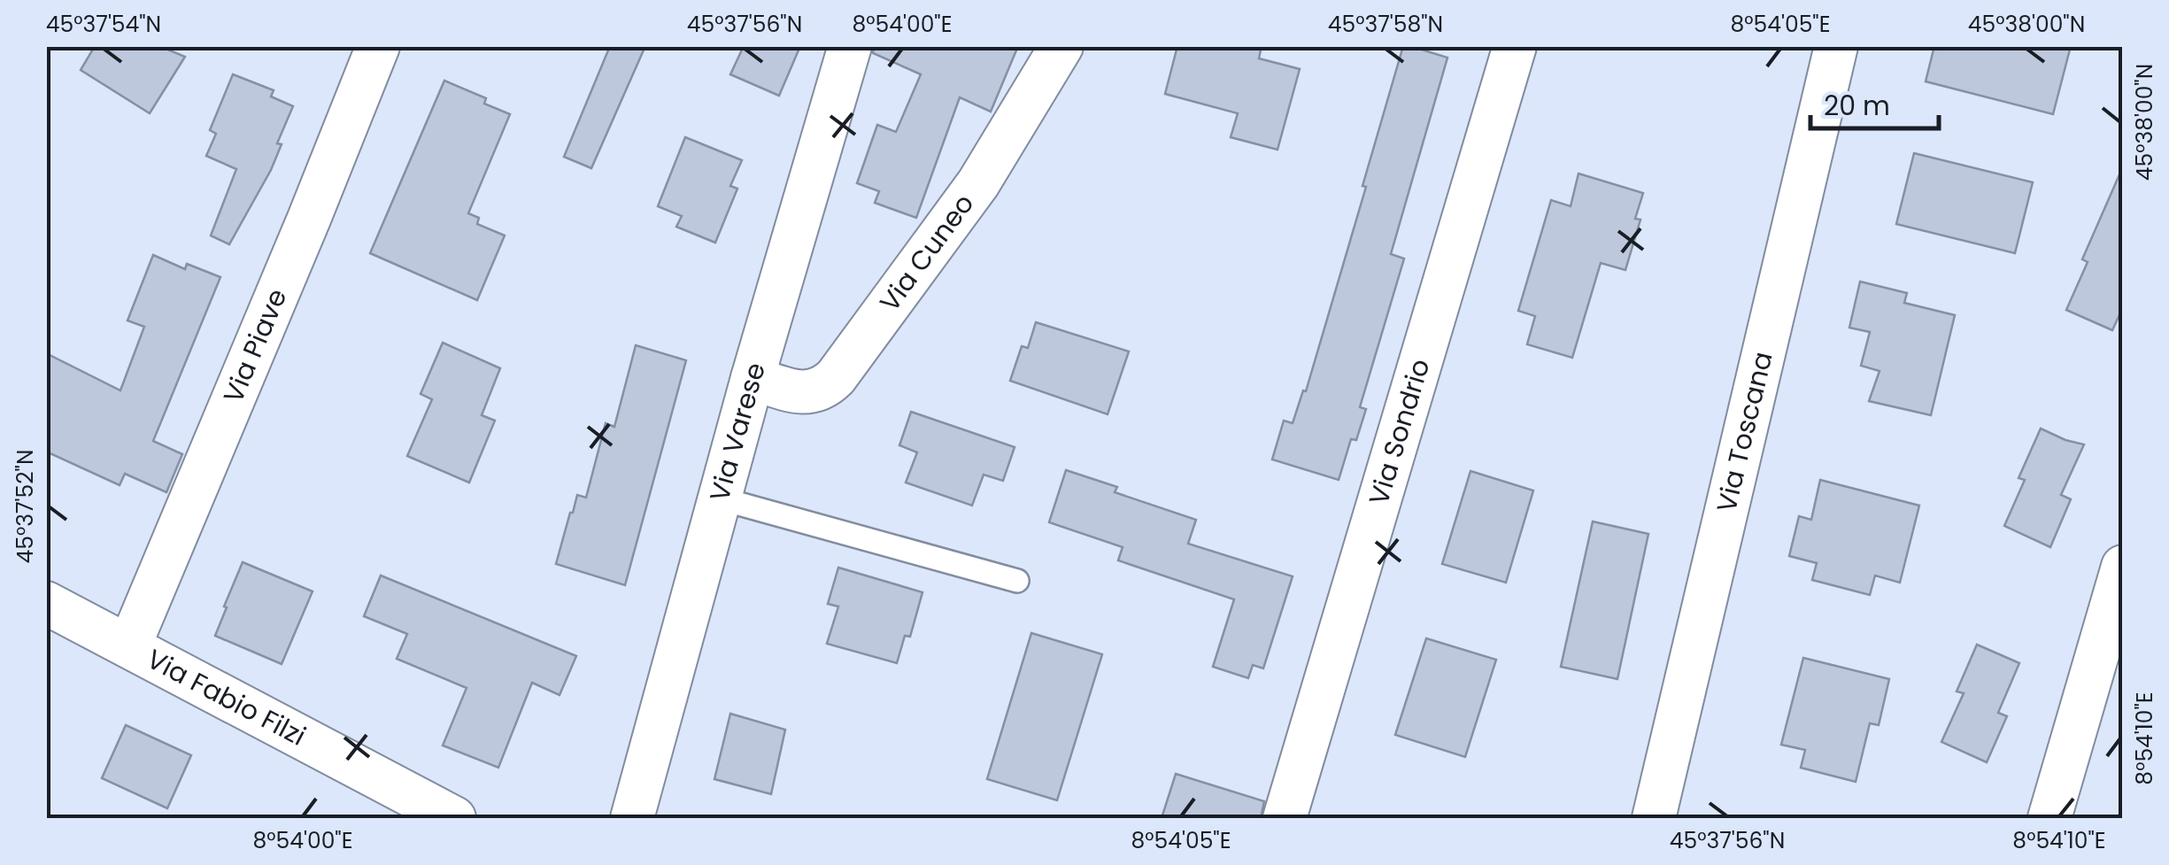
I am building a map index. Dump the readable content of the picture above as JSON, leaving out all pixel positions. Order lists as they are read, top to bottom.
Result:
{
  "streets": {
    "street": [
      "Via Cuneo",
      "Via Piave",
      "Via Varese",
      "Via Sondrio",
      "Via Toscana",
      "Via Fabio Filzi"
    ]
  },
  "crossings": [
    ["Via Cuneo", "Via Varese"],
    ["Via Piave", "Via Fabio Filzi"]
  ],
  "scale_bar": "20 m",
  "coordinates": [
    "45°37'54\"N",
    "45°37'56\"N",
    "8°54'00\"E",
    "45°37'58\"N",
    "8°54'05\"E",
    "45°38'00\"N",
    "45°37'52\"N",
    "8°54'10\"E"
  ]
}
